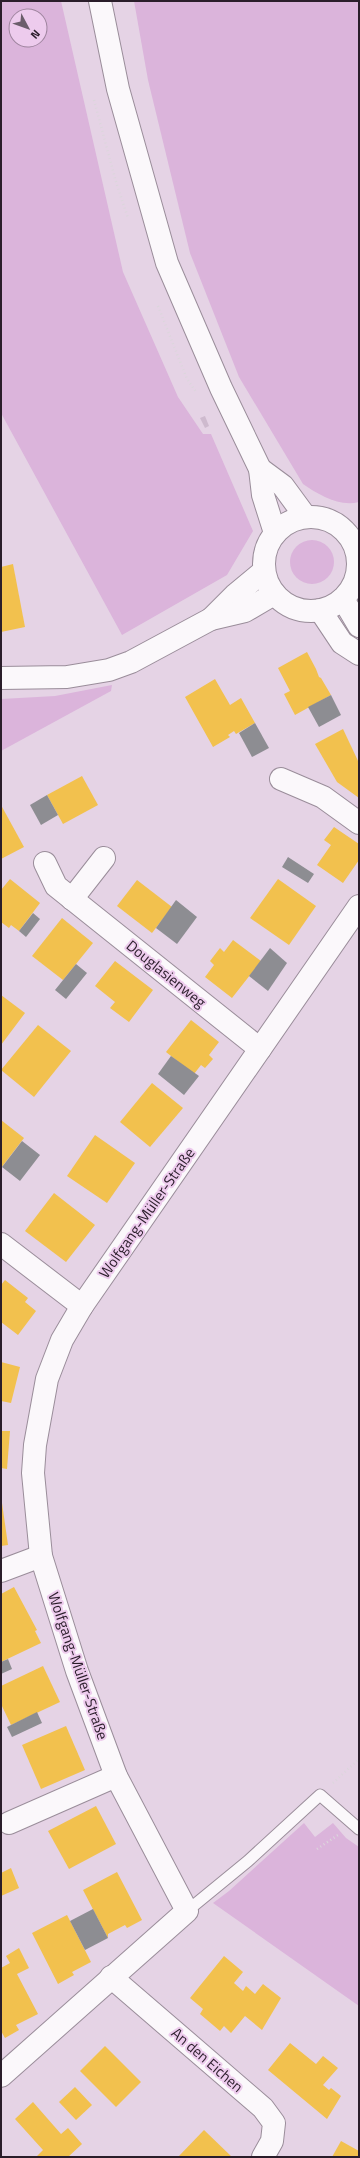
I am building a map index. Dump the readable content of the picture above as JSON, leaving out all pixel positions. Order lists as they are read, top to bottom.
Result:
{
  "streets": {
    "street": ["Douglasienweg", "Wolfgang-Müller-Straße", "An den Eichen"]
  },
  "crossings": [
    ["Douglasienweg", "Wolfgang-Müller-Straße"]
  ],
  "north": "bottom right"
}
